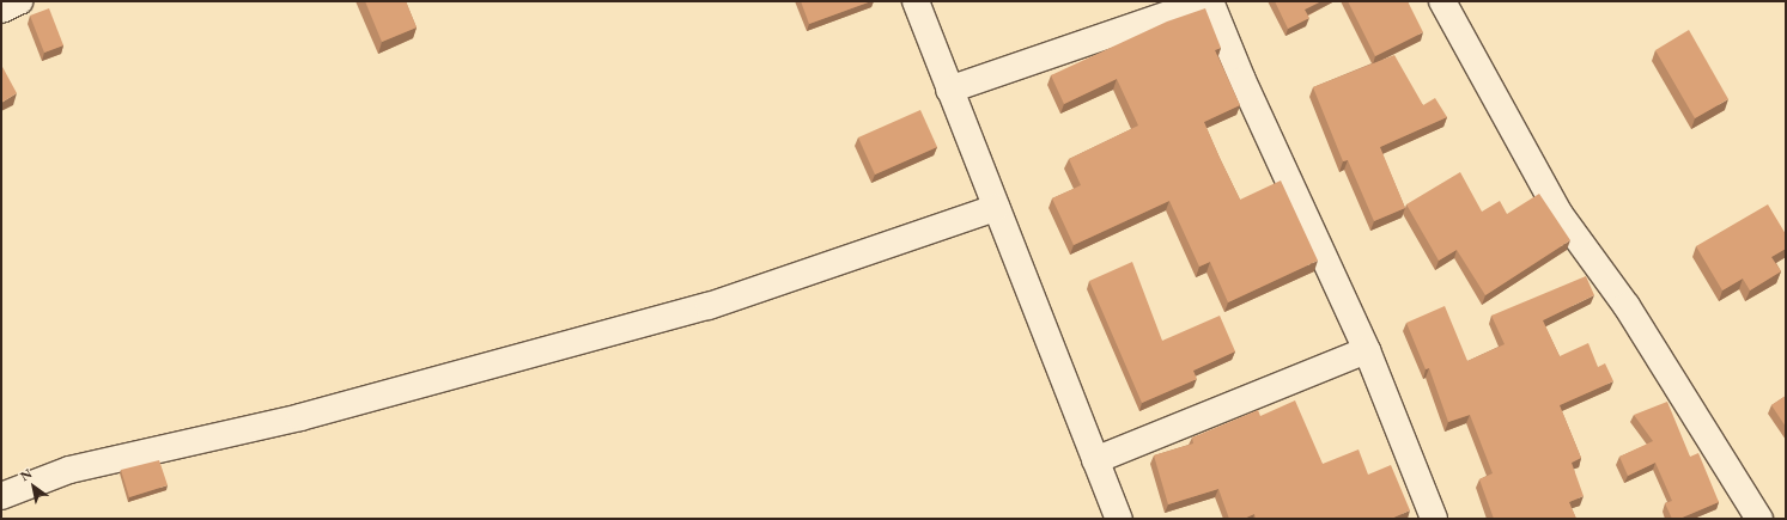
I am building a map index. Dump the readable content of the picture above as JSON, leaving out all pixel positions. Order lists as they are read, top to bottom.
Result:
{
  "north": "top left"
}
